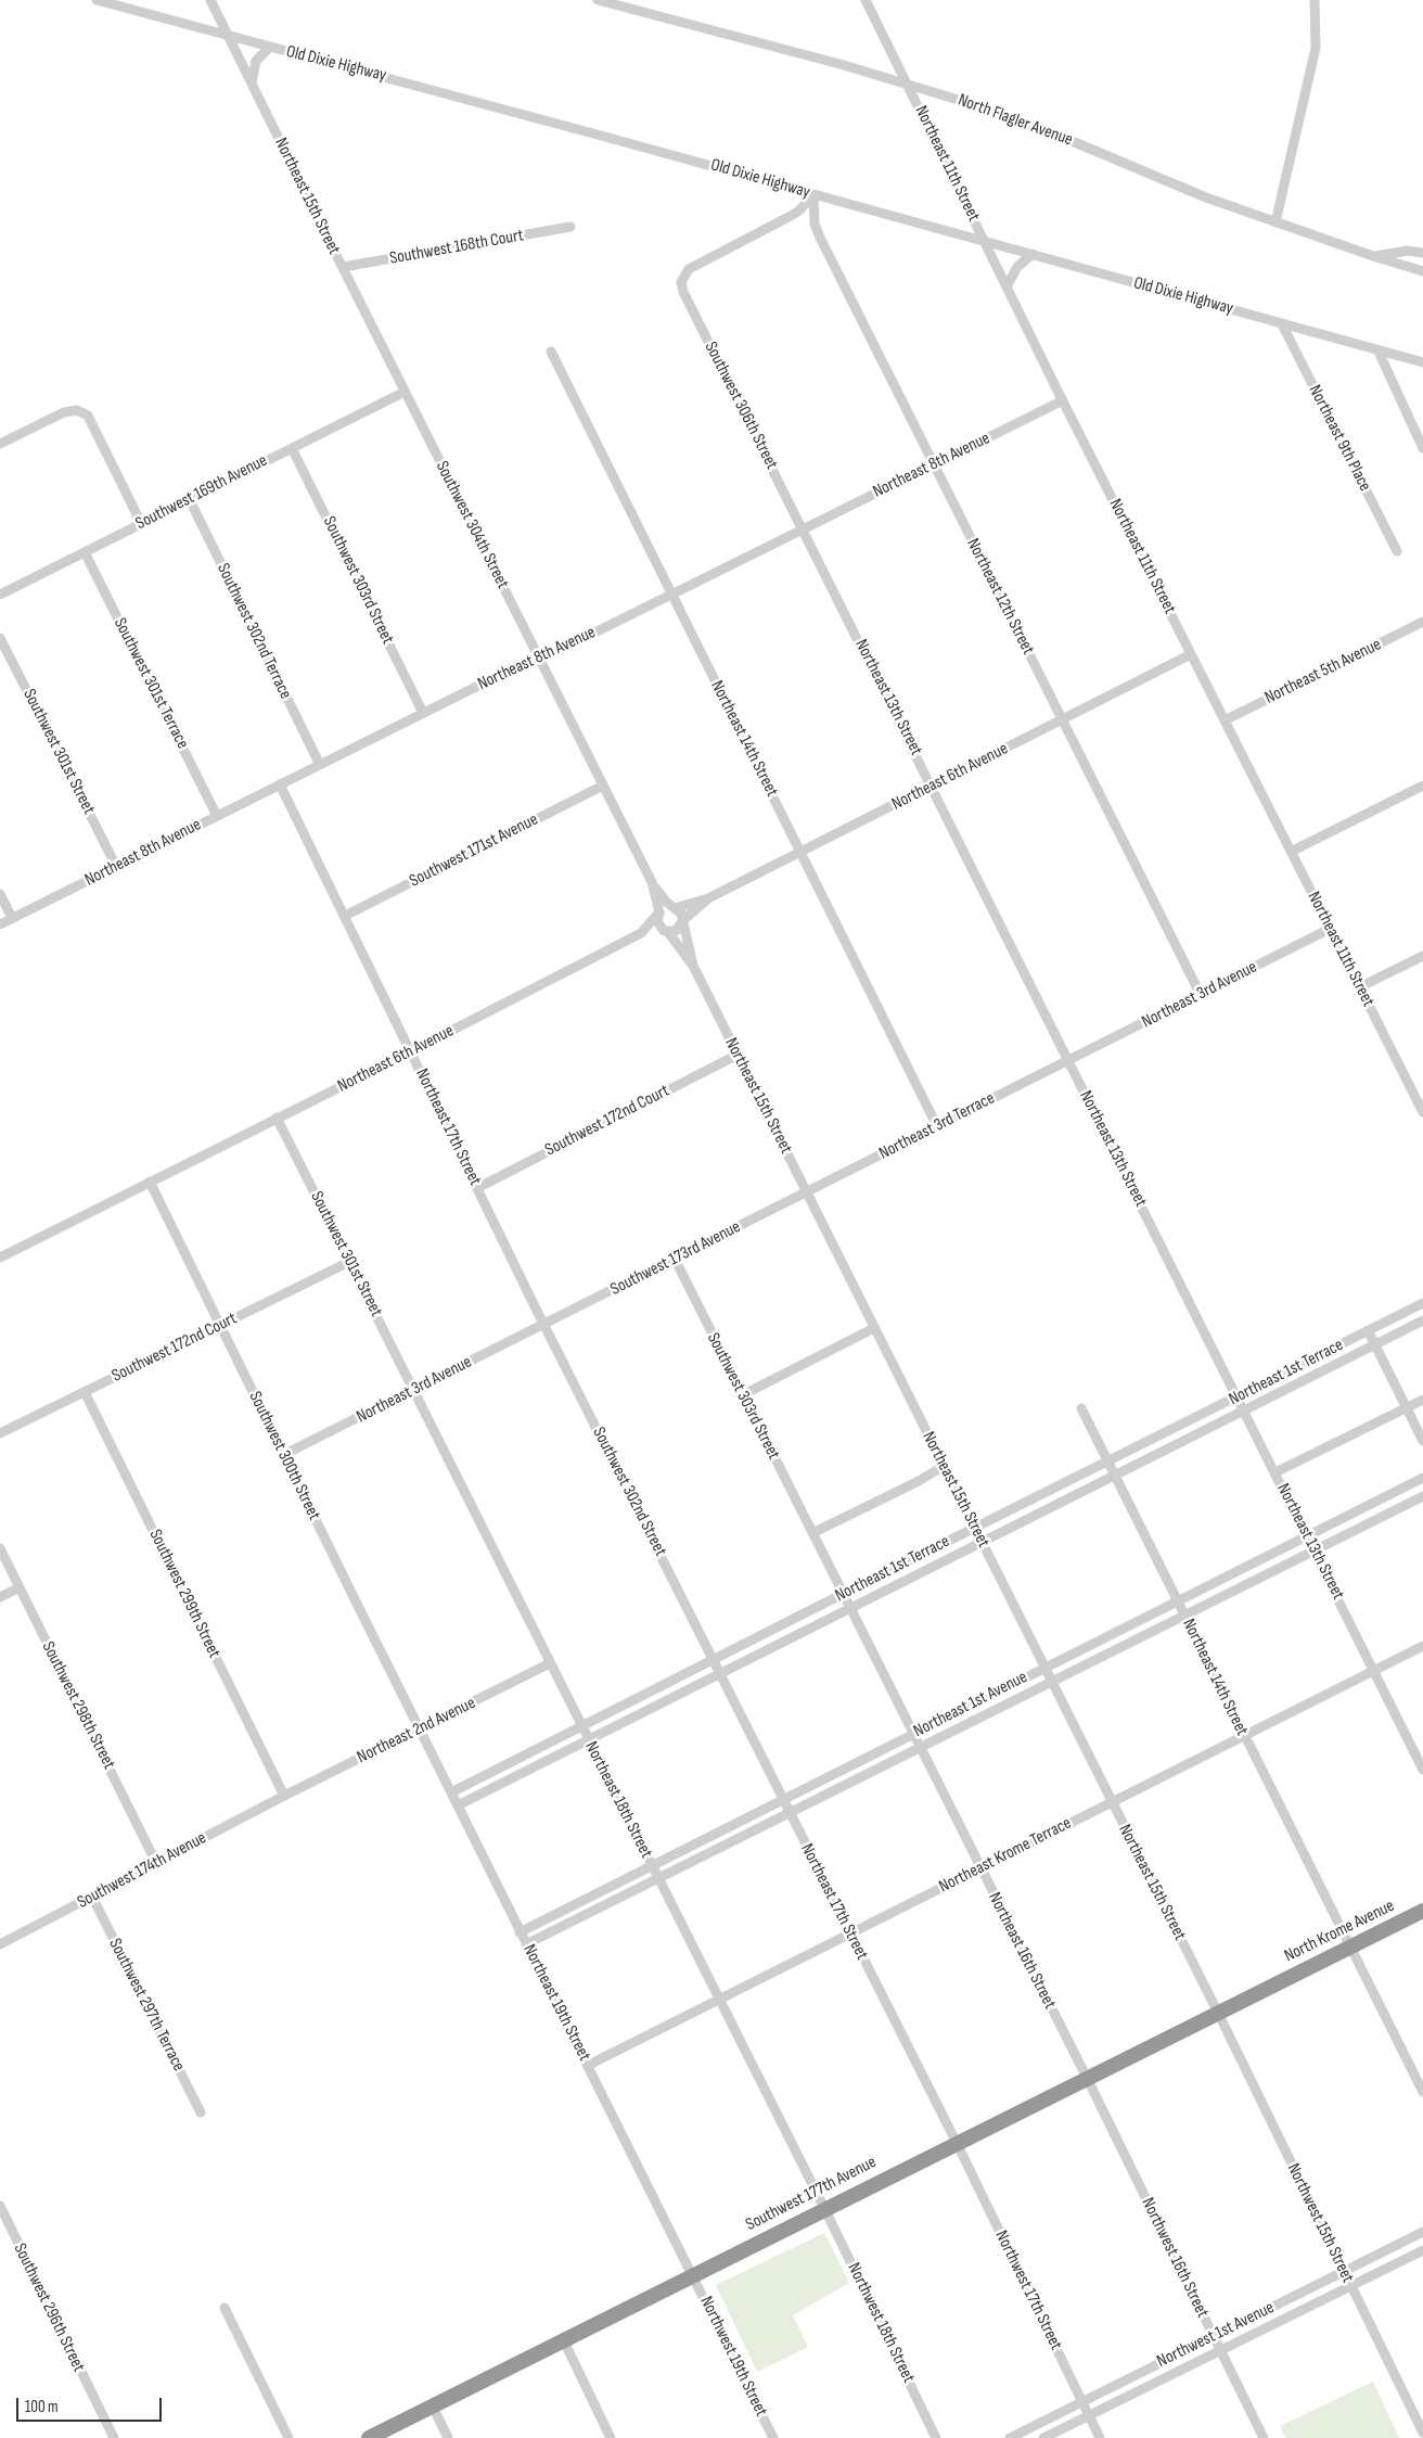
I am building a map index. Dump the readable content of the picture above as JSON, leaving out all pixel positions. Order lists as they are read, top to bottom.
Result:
{
  "streets": {
    "highway": ["North Krome Avenue", "Southwest 177th Avenue"],
    "street": [
      "Old Dixie Highway",
      "North Flagler Avenue",
      "Northeast 11th Street",
      "Northeast 15th Street",
      "Southwest 168th Court",
      "Southwest 306th Street",
      "Northeast 9th Place",
      "Northeast 8th Avenue",
      "Southwest 169th Avenue",
      "Southwest 304th Street",
      "Southwest 303rd Street",
      "Northeast 12th Street",
      "Southwest 302nd Terrace",
      "Northeast 5th Avenue",
      "Southwest 301st Terrace",
      "Northeast 13th Street",
      "Northeast 14th Street",
      "Southwest 301st Street",
      "Northeast 6th Avenue",
      "Southwest 171st Avenue",
      "Northeast 3rd Avenue",
      "Southwest 172nd Court",
      "Northeast 3rd Terrace",
      "Northeast 17th Street",
      "Southwest 173rd Avenue",
      "Northeast 1st Terrace",
      "Southwest 300th Street",
      "Southwest 302nd Street",
      "Southwest 299th Street",
      "Northeast 1st Avenue",
      "Southwest 298th Street",
      "Northeast 2nd Avenue",
      "Northeast 18th Street",
      "Northeast Krome Terrace",
      "Southwest 174th Avenue",
      "Northeast 16th Street",
      "Northeast 19th Street",
      "Southwest 297th Terrace",
      "Northwest 15th Street",
      "Northwest 16th Street",
      "Northwest 17th Street",
      "Southwest 296th Street",
      "Northwest 18th Street",
      "Northwest 1st Avenue",
      "Northwest 19th Street"
    ]
  },
  "crossings": [
    ["Old Dixie Highway", "Northeast 11th Street"],
    ["Old Dixie Highway", "Northeast 15th Street"],
    ["Old Dixie Highway", "Southwest 306th Street"],
    ["Old Dixie Highway", "Northeast 9th Place"],
    ["Old Dixie Highway", "Northeast 12th Street"],
    ["North Flagler Avenue", "Northeast 11th Street"],
    ["Northeast 11th Street", "Northeast 8th Avenue"],
    ["Northeast 11th Street", "Northeast 5th Avenue"],
    ["Northeast 11th Street", "Northeast 6th Avenue"],
    ["Northeast 11th Street", "Northeast 3rd Avenue"],
    ["Northeast 15th Street", "Southwest 168th Court"],
    ["Northeast 15th Street", "Southwest 169th Avenue"],
    ["Northeast 15th Street", "Southwest 304th Street"],
    ["Northeast 15th Street", "Northeast 6th Avenue"],
    ["Northeast 15th Street", "Southwest 172nd Court"],
    ["Northeast 15th Street", "Northeast 3rd Terrace"],
    ["Northeast 15th Street", "Southwest 173rd Avenue"],
    ["Northeast 15th Street", "Northeast 1st Terrace"],
    ["Northeast 15th Street", "Northeast 1st Avenue"],
    ["Northeast 15th Street", "Northeast Krome Terrace"],
    ["Northeast 15th Street", "Southwest 177th Avenue"],
    ["Northeast 15th Street", "Northwest 15th Street"],
    ["Southwest 306th Street", "Northeast 8th Avenue"],
    ["Southwest 306th Street", "Northeast 12th Street"],
    ["Southwest 306th Street", "Northeast 13th Street"],
    ["Northeast 8th Avenue", "Southwest 304th Street"],
    ["Northeast 8th Avenue", "Southwest 303rd Street"],
    ["Northeast 8th Avenue", "Northeast 12th Street"],
    ["Northeast 8th Avenue", "Southwest 302nd Terrace"],
    ["Northeast 8th Avenue", "Southwest 301st Terrace"],
    ["Northeast 8th Avenue", "Northeast 13th Street"],
    ["Northeast 8th Avenue", "Northeast 14th Street"],
    ["Northeast 8th Avenue", "Southwest 301st Street"],
    ["Northeast 8th Avenue", "Northeast 17th Street"],
    ["Southwest 169th Avenue", "Southwest 304th Street"],
    ["Southwest 169th Avenue", "Southwest 303rd Street"],
    ["Southwest 169th Avenue", "Southwest 302nd Terrace"],
    ["Southwest 169th Avenue", "Southwest 301st Terrace"],
    ["Southwest 303rd Street", "Southwest 173rd Avenue"],
    ["Southwest 303rd Street", "Northeast 16th Street"],
    ["Northeast 12th Street", "Northeast 6th Avenue"],
    ["Northeast 12th Street", "Northeast 3rd Avenue"],
    ["Northeast 13th Street", "Northeast 6th Avenue"],
    ["Northeast 13th Street", "Northeast 3rd Avenue"],
    ["Northeast 13th Street", "Northeast 3rd Terrace"],
    ["Northeast 13th Street", "Northeast 1st Terrace"],
    ["Northeast 13th Street", "Northeast 1st Avenue"],
    ["Northeast 13th Street", "Northeast Krome Terrace"],
    ["Northeast 14th Street", "Northeast 6th Avenue"],
    ["Northeast 14th Street", "Northeast 3rd Terrace"],
    ["Northeast 14th Street", "Northeast 1st Terrace"],
    ["Northeast 14th Street", "Northeast 1st Avenue"],
    ["Northeast 14th Street", "Northeast Krome Terrace"],
    ["Northeast 14th Street", "North Krome Avenue"],
    ["Southwest 301st Street", "Northeast 6th Avenue"],
    ["Southwest 301st Street", "Northeast 3rd Avenue"],
    ["Southwest 301st Street", "Southwest 172nd Court"],
    ["Southwest 301st Street", "Northeast 18th Street"],
    ["Northeast 6th Avenue", "Northeast 17th Street"],
    ["Northeast 6th Avenue", "Southwest 300th Street"],
    ["Southwest 171st Avenue", "Northeast 17th Street"],
    ["Northeast 3rd Avenue", "Northeast 3rd Terrace"],
    ["Northeast 3rd Avenue", "Northeast 17th Street"],
    ["Northeast 3rd Avenue", "Southwest 173rd Avenue"],
    ["Northeast 3rd Avenue", "Southwest 300th Street"],
    ["Northeast 3rd Avenue", "Southwest 302nd Street"],
    ["Northeast 3rd Avenue", "Northeast 18th Street"],
    ["Southwest 172nd Court", "Northeast 17th Street"],
    ["Southwest 172nd Court", "Southwest 300th Street"],
    ["Southwest 172nd Court", "Southwest 299th Street"],
    ["Northeast 3rd Terrace", "Southwest 173rd Avenue"],
    ["Northeast 17th Street", "Southwest 173rd Avenue"],
    ["Northeast 17th Street", "Northeast 1st Terrace"],
    ["Northeast 17th Street", "Southwest 302nd Street"],
    ["Northeast 17th Street", "Northeast 1st Avenue"],
    ["Northeast 17th Street", "Northeast Krome Terrace"],
    ["Northeast 17th Street", "Southwest 177th Avenue"],
    ["Northeast 17th Street", "Northwest 17th Street"],
    ["Southwest 173rd Avenue", "Southwest 302nd Street"],
    ["Northeast 1st Terrace", "Southwest 302nd Street"],
    ["Northeast 1st Terrace", "Northeast 18th Street"],
    ["Northeast 1st Terrace", "Northeast 16th Street"],
    ["Northeast 1st Terrace", "Northeast 19th Street"],
    ["Southwest 300th Street", "Northeast 2nd Avenue"],
    ["Southwest 300th Street", "Northeast 19th Street"],
    ["Southwest 299th Street", "Northeast 2nd Avenue"],
    ["Southwest 299th Street", "Southwest 174th Avenue"],
    ["Northeast 1st Avenue", "Northeast 18th Street"],
    ["Northeast 1st Avenue", "Northeast 16th Street"],
    ["Northeast 1st Avenue", "Northeast 19th Street"],
    ["Southwest 298th Street", "Southwest 174th Avenue"],
    ["Northeast 2nd Avenue", "Northeast 18th Street"],
    ["Northeast 2nd Avenue", "Southwest 174th Avenue"],
    ["Northeast 2nd Avenue", "Northeast 19th Street"],
    ["Northeast 18th Street", "Northeast Krome Terrace"],
    ["Northeast 18th Street", "Southwest 177th Avenue"],
    ["Northeast 18th Street", "Northwest 18th Street"],
    ["Northeast Krome Terrace", "Northeast 16th Street"],
    ["Northeast Krome Terrace", "Northeast 19th Street"],
    ["Southwest 174th Avenue", "Southwest 297th Terrace"],
    ["North Krome Avenue", "Southwest 177th Avenue"],
    ["Northeast 16th Street", "Southwest 177th Avenue"],
    ["Northeast 16th Street", "Northwest 16th Street"],
    ["Northeast 19th Street", "Southwest 177th Avenue"],
    ["Northeast 19th Street", "Northwest 19th Street"],
    ["Southwest 177th Avenue", "Northwest 15th Street"],
    ["Southwest 177th Avenue", "Northwest 16th Street"],
    ["Southwest 177th Avenue", "Northwest 17th Street"],
    ["Southwest 177th Avenue", "Northwest 18th Street"],
    ["Southwest 177th Avenue", "Northwest 19th Street"],
    ["Northwest 15th Street", "Northwest 1st Avenue"],
    ["Northwest 16th Street", "Northwest 1st Avenue"],
    ["Northwest 17th Street", "Northwest 1st Avenue"]
  ],
  "scale_bar": "100 m"
}
